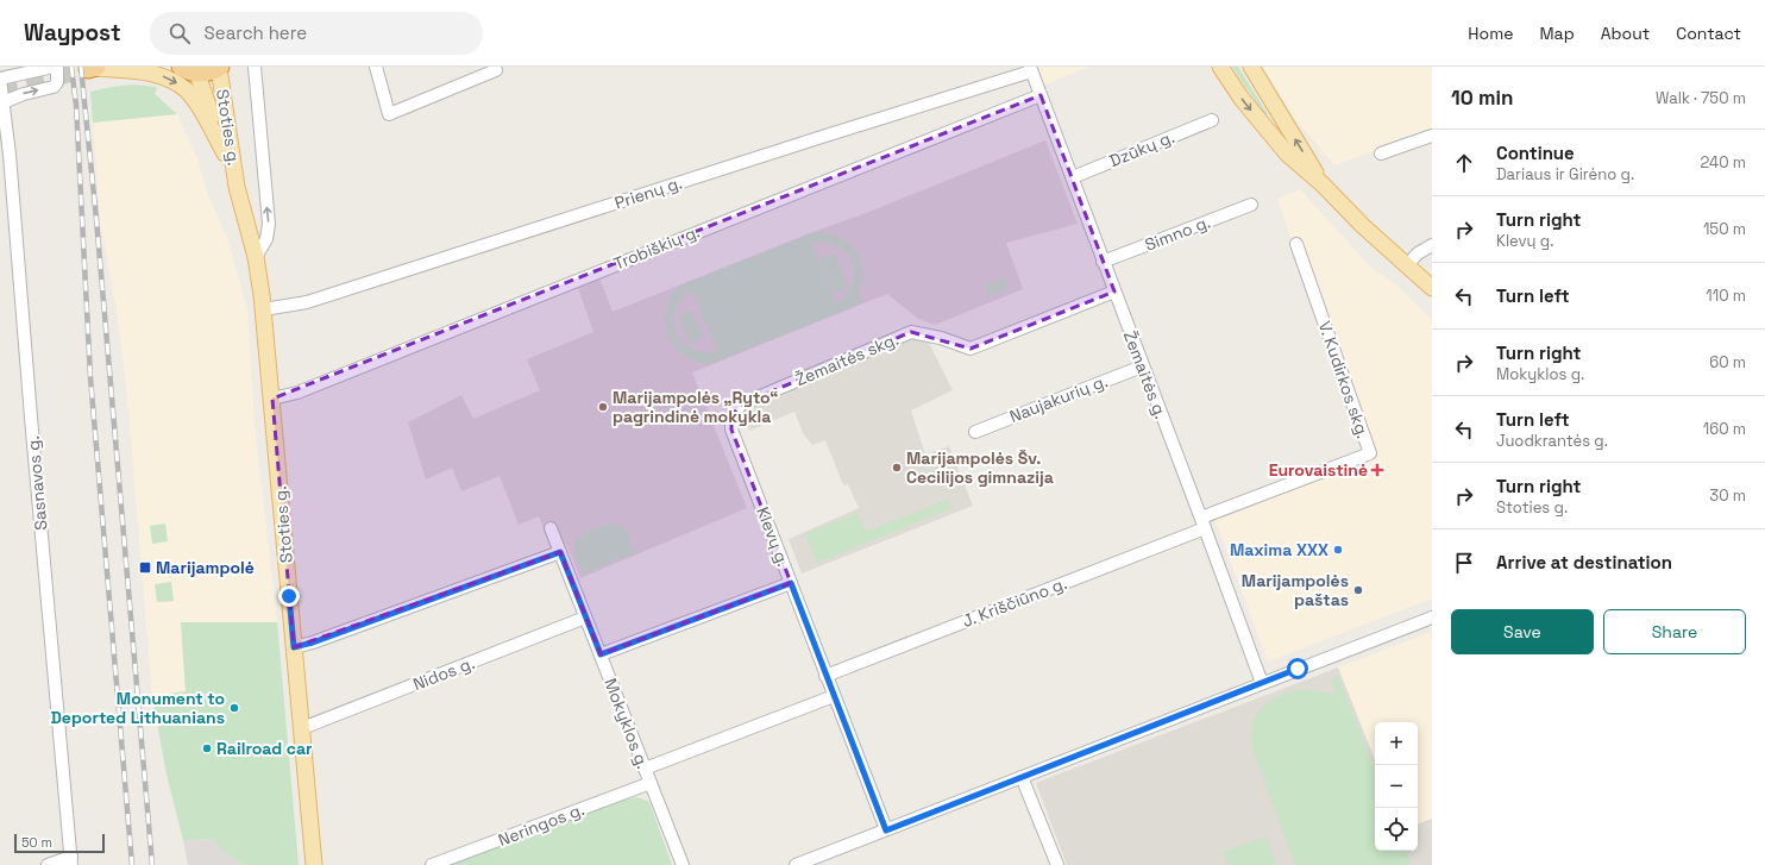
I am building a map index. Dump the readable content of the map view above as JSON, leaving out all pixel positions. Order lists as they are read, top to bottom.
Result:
{
  "streets": {
    "main road": ["Stoties g."],
    "street": [
      "Dzūkų g.",
      "Prienų g.",
      "Simno g.",
      "Trobiškių g.",
      "Žemaitės skg.",
      "Žemaitės g.",
      "V. Kudirkos skg.",
      "Naujakurių g.",
      "Sasnavos g.",
      "Klevų g.",
      "J. Kriščiūno g.",
      "Nidos g.",
      "Mokyklos g.",
      "Neringos g."
    ]
  },
  "crossings": [
    ["Stoties g.", "Prienų g."],
    ["Stoties g.", "Trobiškių g."],
    ["Stoties g.", "Nidos g."],
    ["Dzūkų g.", "Žemaitės g."],
    ["Prienų g.", "Žemaitės g."],
    ["Simno g.", "Žemaitės g."],
    ["Trobiškių g.", "Žemaitės g."],
    ["Žemaitės skg.", "Žemaitės g."],
    ["Žemaitės skg.", "Klevų g."],
    ["Žemaitės g.", "V. Kudirkos skg."],
    ["Žemaitės g.", "Naujakurių g."],
    ["Žemaitės g.", "J. Kriščiūno g."],
    ["V. Kudirkos skg.", "J. Kriščiūno g."],
    ["Klevų g.", "J. Kriščiūno g."],
    ["Nidos g.", "Mokyklos g."],
    ["Mokyklos g.", "Neringos g."]
  ],
  "places": {
    "other": [
      "Marijampolės „Ryto“ pagrindinė mokykla",
      "Marijampolės Šv. Cecilijos gimnazija",
      "Maxima XXX",
      "Marijampolės paštas",
      "Monument to Deported Lithuanians",
      "Railroad car"
    ],
    "health": ["Eurovaistinė"],
    "transit": ["Marijampolė"]
  },
  "scale_bar": "50 m",
  "page": {
    "header": "Waypost",
    "search": "Search here",
    "nav": [
      "Home",
      "Map",
      "About",
      "Contact"
    ],
    "heading": ["10 min", "Walk · 750 m"],
    "list": [
      ["Continue", "Dariaus ir Girėno g.", "240 m"],
      ["Turn right", "Klevų g.", "150 m"],
      ["Turn left", "110 m"],
      ["Turn right", "Mokyklos g.", "60 m"],
      ["Turn left", "Juodkrantės g.", "160 m"],
      ["Turn right", "Stoties g.", "30 m"],
      "Arrive at destination"
    ],
    "buttons": ["Save", "Share"],
    "map_buttons": ["+", "−"],
    "scale": "50 m"
  }
}
